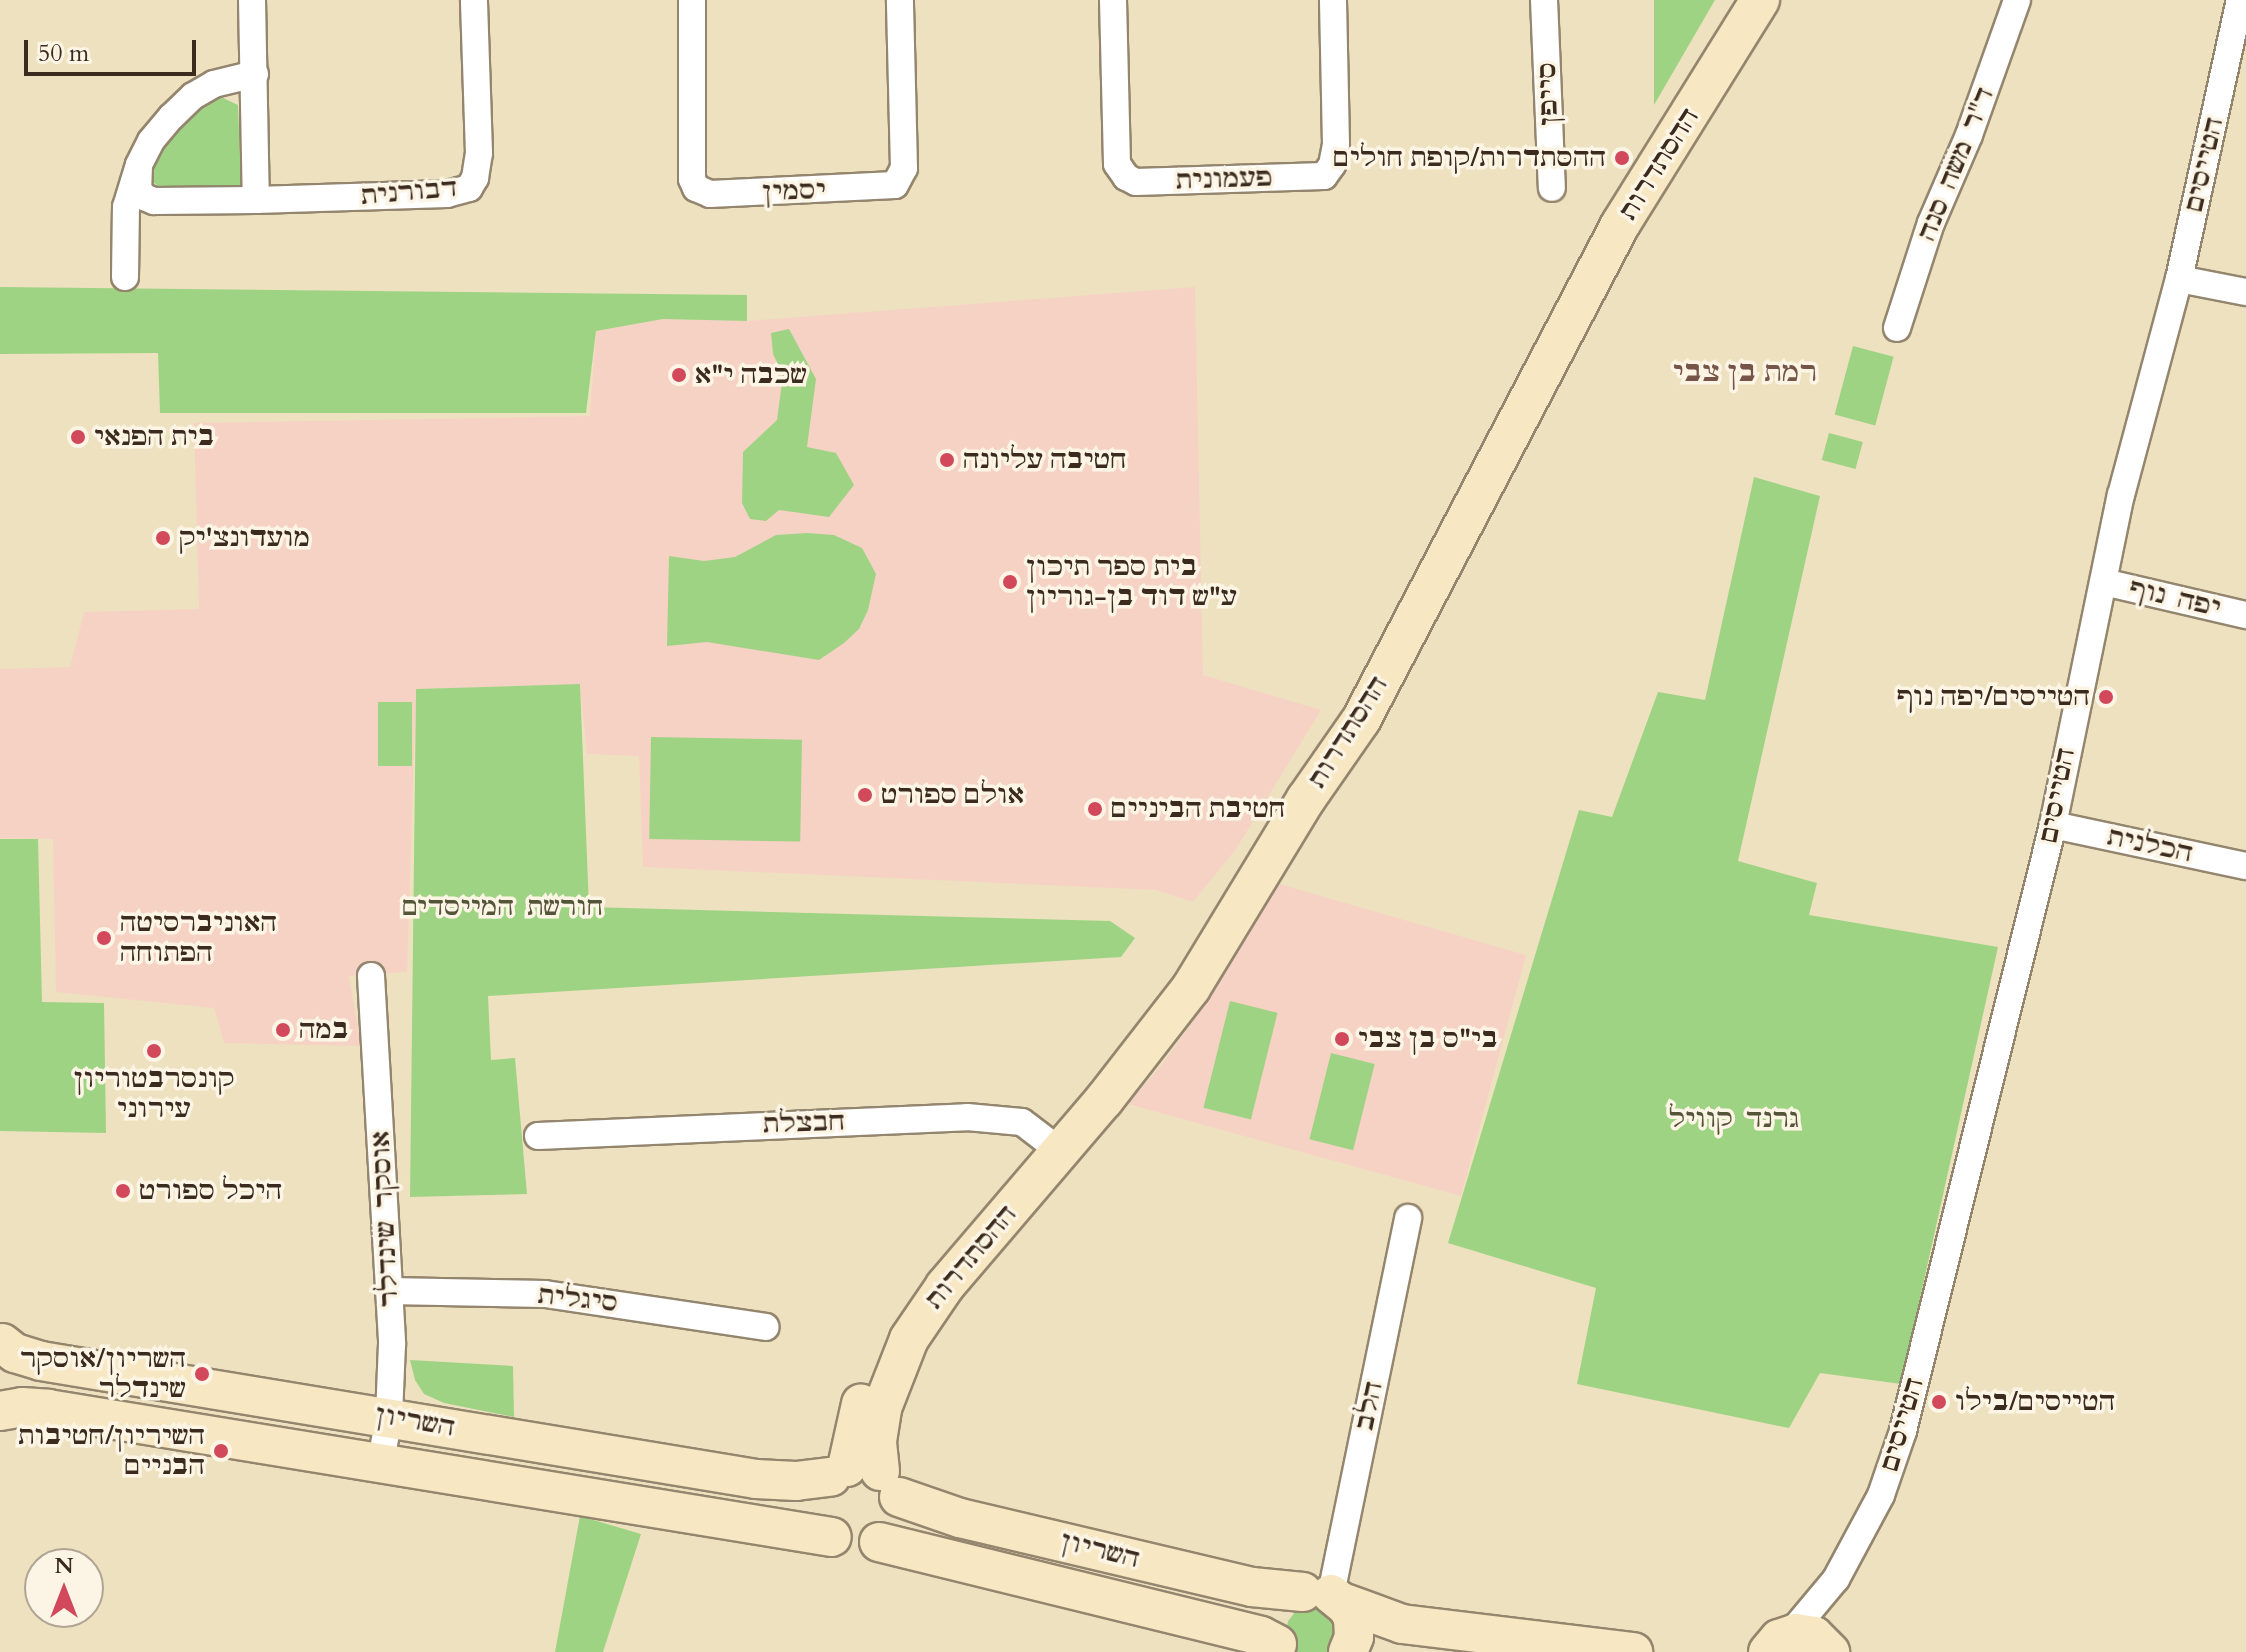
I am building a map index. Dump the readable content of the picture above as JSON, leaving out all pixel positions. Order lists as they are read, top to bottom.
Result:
{
  "streets": {
    "street": [
      "סייפן",
      "ההסתדרות",
      "ד\"ר משה סנה",
      "הטייסים",
      "פעמונית",
      "יסמין",
      "דבורנית",
      "יפה נוף",
      "הכלנית",
      "חבצלת",
      "אוסקר שינדלר",
      "סיגלית",
      "הלב",
      "השריון"
    ]
  },
  "crossings": [
    ["ההסתדרות", "חבצלת"],
    ["ההסתדרות", "השריון"],
    ["הטייסים", "יפה נוף"],
    ["הטייסים", "הכלנית"],
    ["אוסקר שינדלר", "סיגלית"],
    ["אוסקר שינדלר", "השריון"],
    ["הלב", "השריון"]
  ],
  "districts": ["רמת בן צבי"],
  "parks": ["חורשת המייסדים", "גרנד קוויל"],
  "places": [
    "ההסתדרות/קופת חולים",
    "שכבה י\"א",
    "בית הפנאי",
    "חטיבה עליונה",
    "מועדונצ'יק",
    "בית ספר תיכון ע\"ש דוד בן-גוריון",
    "הטייסים/יפה נוף",
    "אולם ספורט",
    "חטיבת הביניים",
    "האוניברסיטה הפתוחה",
    "במה",
    "בי\"ס בן צבי",
    "קונסרבטוריון עירוני",
    "היכל ספורט",
    "השריון/אוסקר שינדלר",
    "הטייסים/בילו",
    "השיריון/חטיבות הבניים"
  ],
  "scale_bar": "50 m",
  "north": "top"
}
